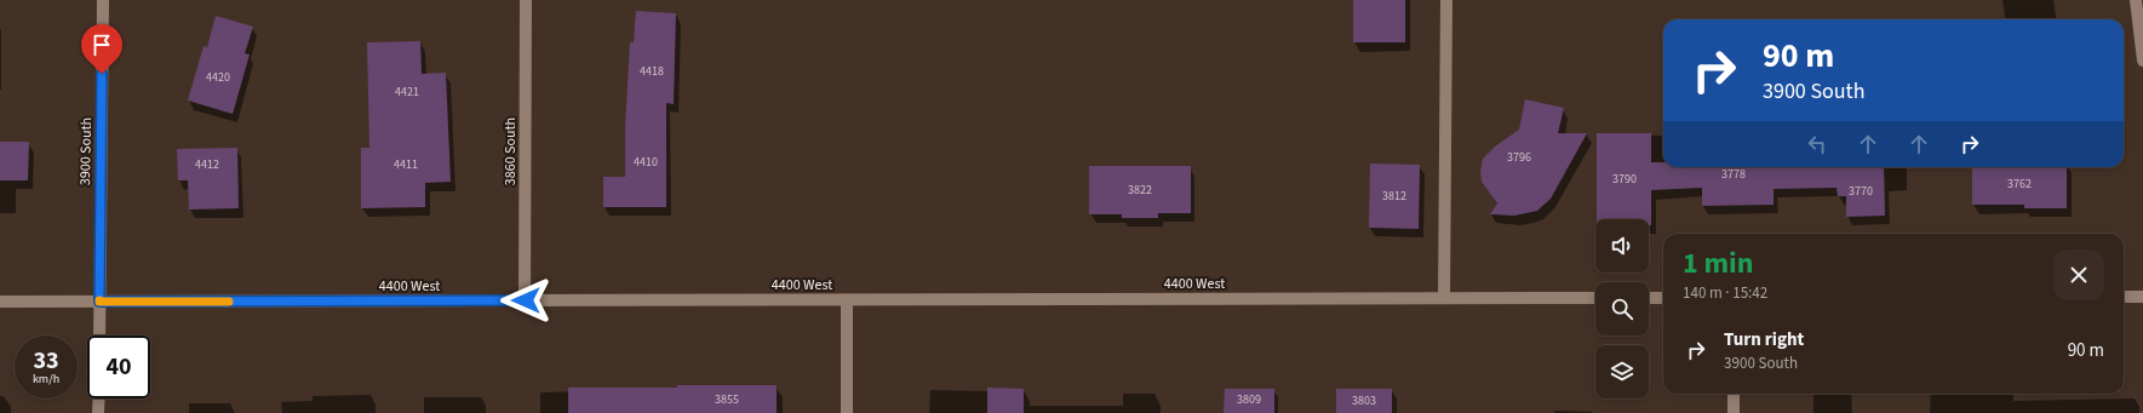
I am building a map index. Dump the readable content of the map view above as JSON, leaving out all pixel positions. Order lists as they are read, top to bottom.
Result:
{
  "streets": {
    "street": ["3900 South", "3860 South", "4400 West"]
  },
  "crossings": [
    ["3900 South", "4400 West"],
    ["3860 South", "4400 West"]
  ],
  "house_numbers": [
    "4418",
    "4420",
    "4421",
    "3796",
    "4410",
    "4412",
    "4411",
    "3778",
    "3790",
    "3762",
    "3822",
    "3770",
    "3812",
    "3855",
    "3809",
    "3803"
  ],
  "page": {
    "turn": ["90 m", "3900 South"],
    "heading": ["1 min", "140 m · 15:42"],
    "list": [
      {
        "name": "Turn right",
        "note": "3900 South",
        "value": "90 m"
      }
    ],
    "speed": "33 km/h",
    "limit": "40"
  }
}
